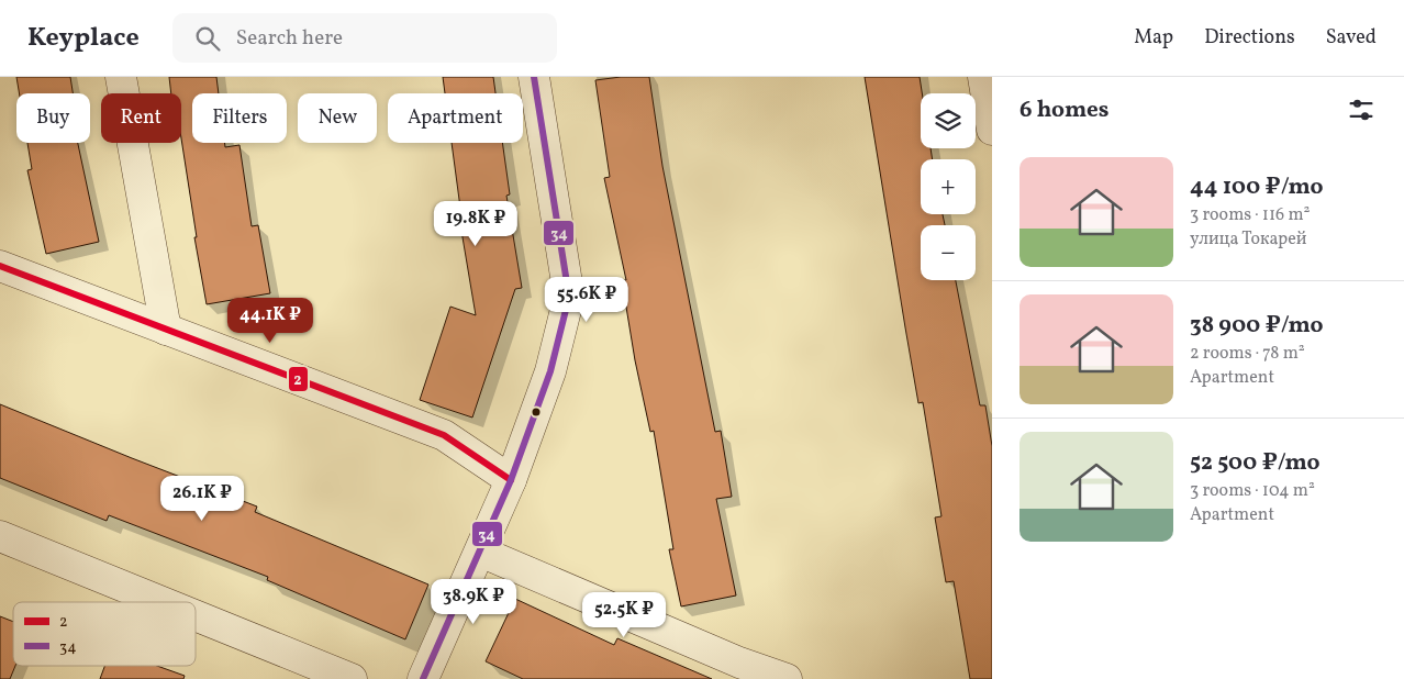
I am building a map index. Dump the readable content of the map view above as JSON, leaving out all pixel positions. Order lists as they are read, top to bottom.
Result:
{
  "lines": ["transit line 34", "transit line 2"],
  "legend": ["2", "34"],
  "page": {
    "header": "Keyplace",
    "search": "Search here",
    "nav": ["Map", "Directions", "Saved"],
    "heading": "6 homes",
    "map_buttons": ["+", "−"],
    "chip": [
      "Buy",
      "Rent",
      "Filters",
      "New",
      "Apartment"
    ],
    "list": [
      {
        "name": "44 100 ₽/mo",
        "note": "3 rooms · 116 m² · улица Токарей"
      },
      {
        "name": "38 900 ₽/mo",
        "note": "2 rooms · 78 m² · Apartment"
      },
      {
        "name": "52 500 ₽/mo",
        "note": "3 rooms · 104 m² · Apartment"
      }
    ],
    "price": [
      "19.8K ₽",
      "55.6K ₽",
      "44.1K ₽",
      "26.1K ₽",
      "38.9K ₽",
      "52.5K ₽"
    ]
  }
}
